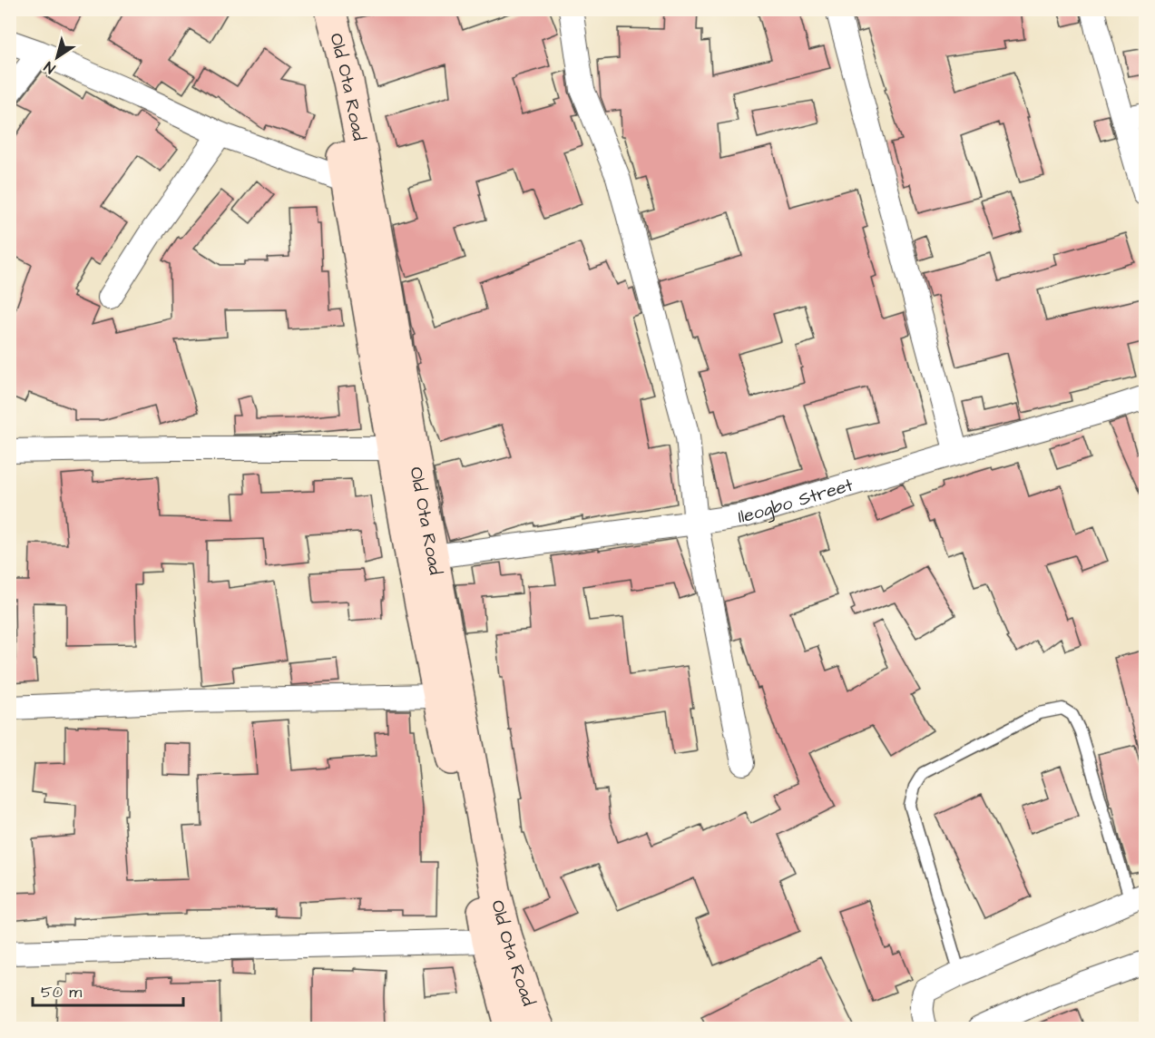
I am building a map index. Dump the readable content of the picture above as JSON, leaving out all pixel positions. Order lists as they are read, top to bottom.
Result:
{
  "streets": {
    "street": ["Old Ota Road", "Ileogbo Street"]
  },
  "crossings": [
    ["Old Ota Road", "Ileogbo Street"]
  ],
  "scale_bar": "50 m",
  "north": "bottom left"
}
